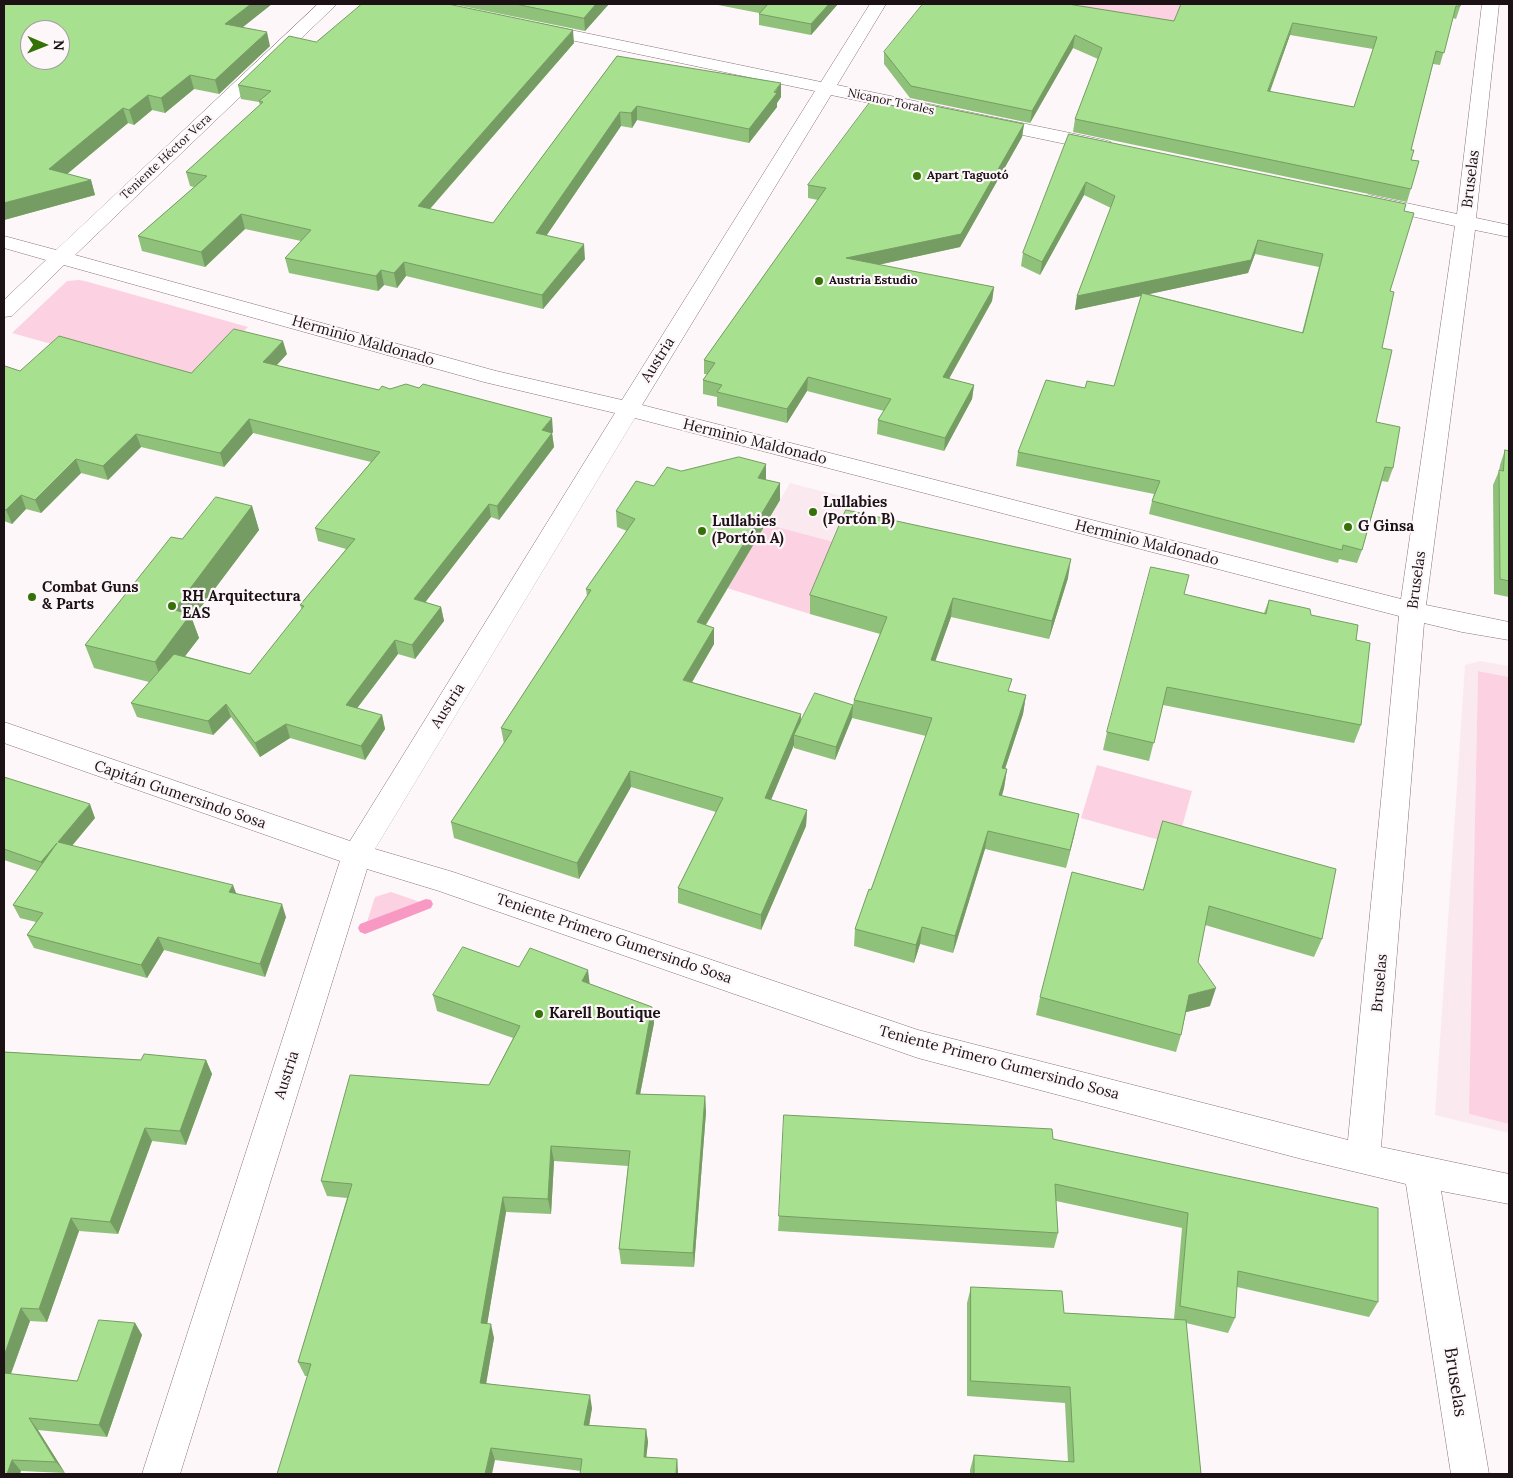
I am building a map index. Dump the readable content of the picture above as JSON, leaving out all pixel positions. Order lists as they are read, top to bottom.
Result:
{
  "streets": {
    "street": [
      "Nicanor Torales",
      "Teniente Héctor Vera",
      "Bruselas",
      "Herminio Maldonado",
      "Austria",
      "Capitán Gumersindo Sosa",
      "Teniente Primero Gumersindo Sosa"
    ]
  },
  "crossings": [
    ["Nicanor Torales", "Austria"],
    ["Teniente Héctor Vera", "Herminio Maldonado"],
    ["Bruselas", "Herminio Maldonado"],
    ["Bruselas", "Teniente Primero Gumersindo Sosa"],
    ["Herminio Maldonado", "Austria"],
    ["Austria", "Capitán Gumersindo Sosa"],
    ["Austria", "Teniente Primero Gumersindo Sosa"],
    ["Capitán Gumersindo Sosa", "Teniente Primero Gumersindo Sosa"]
  ],
  "places": [
    "Apart Taguotó",
    "Austria Estudio",
    "Lullabies (Portón B)",
    "G Ginsa",
    "Lullabies (Portón A)",
    "Combat Guns & Parts",
    "RH Arquitectura EAS",
    "Karell Boutique"
  ],
  "north": "right"
}
